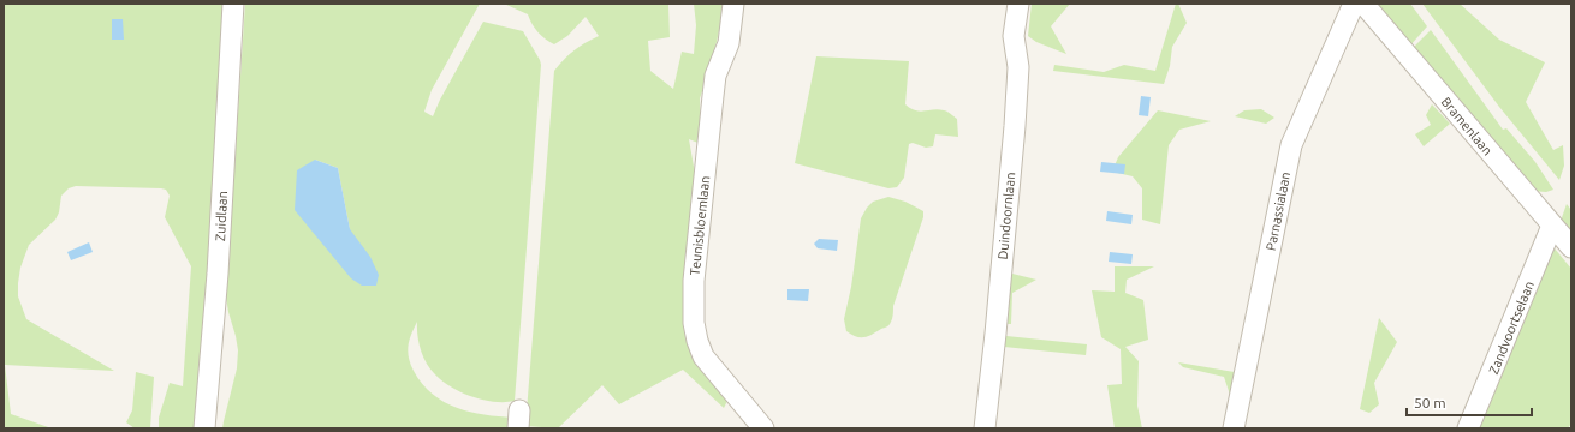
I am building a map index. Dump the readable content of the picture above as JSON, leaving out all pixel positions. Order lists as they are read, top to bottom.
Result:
{
  "streets": {
    "street": [
      "Bramenlaan",
      "Parnassialaan",
      "Zuidlaan",
      "Duindoornlaan",
      "Teunisbloemlaan",
      "Zandvoortselaan"
    ]
  },
  "crossings": [
    ["Bramenlaan", "Zandvoortselaan"]
  ],
  "scale_bar": "50 m"
}
